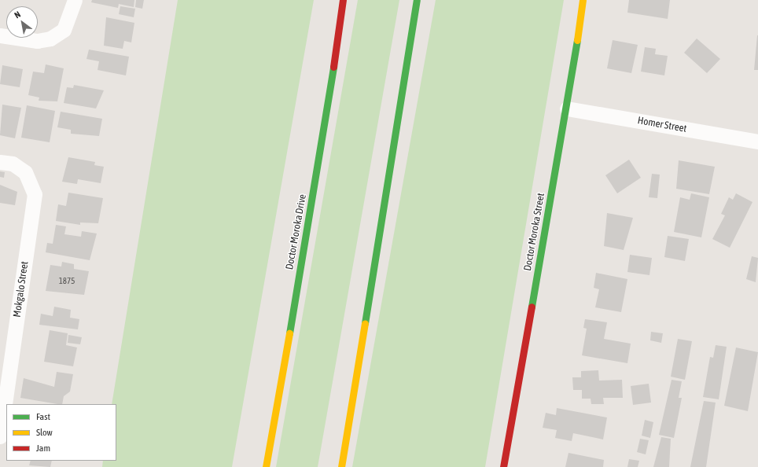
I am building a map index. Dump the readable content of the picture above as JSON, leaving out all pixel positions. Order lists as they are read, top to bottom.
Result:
{
  "streets": {
    "street": [
      "Homer Street",
      "Doctor Moroka Drive",
      "Doctor Moroka Street",
      "Mokgalo Street"
    ]
  },
  "crossings": [
    ["Homer Street", "Doctor Moroka Street"]
  ],
  "house_numbers": ["1875"],
  "legend": ["Fast", "Slow", "Jam"],
  "north": "top left"
}
